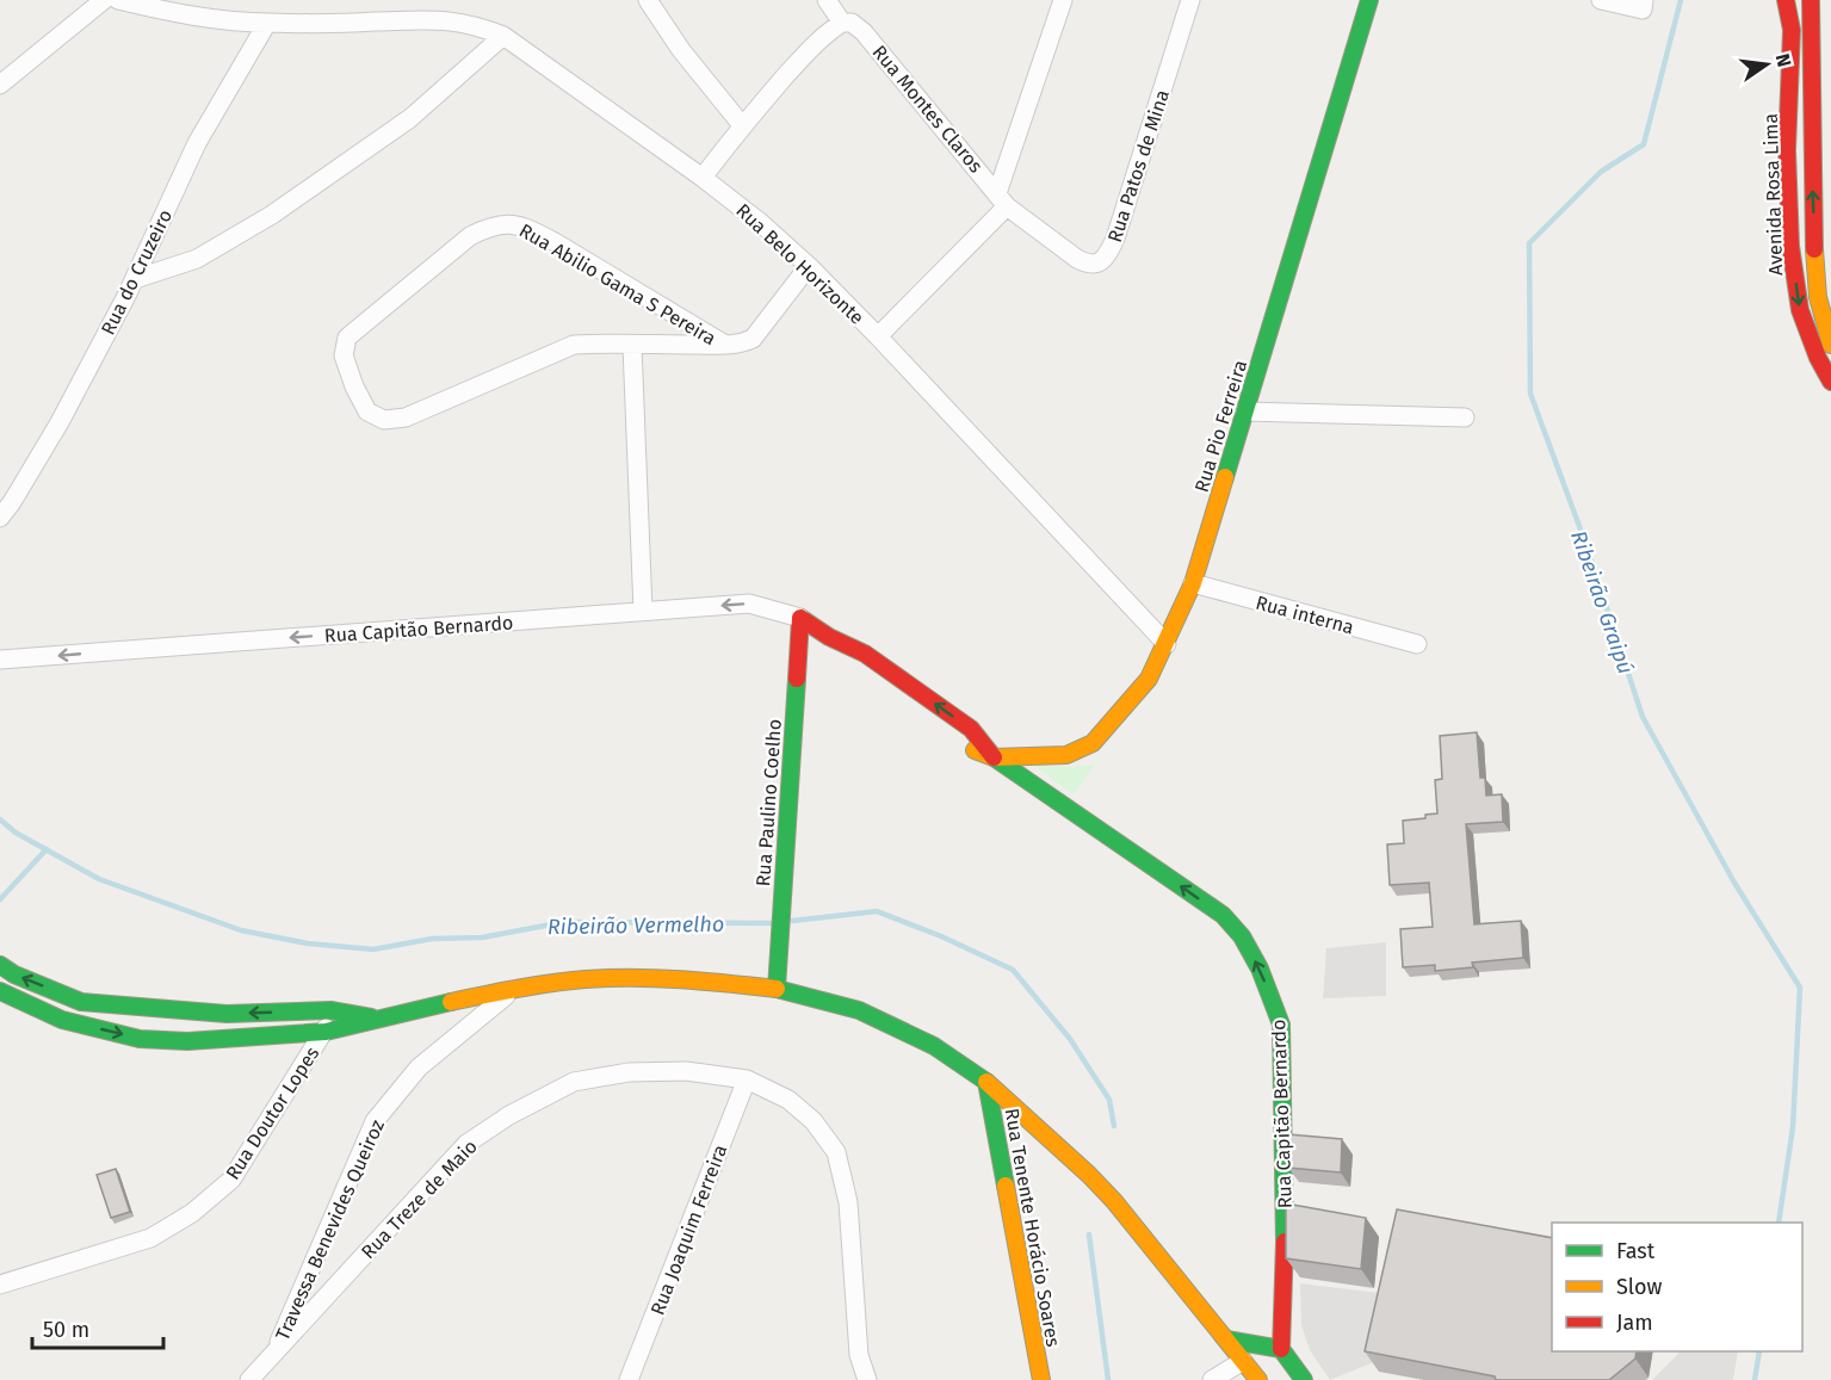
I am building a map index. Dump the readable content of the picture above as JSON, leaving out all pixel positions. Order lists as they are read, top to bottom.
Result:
{
  "streets": {
    "main road": [
      "Avenida Rosa Lima",
      "Rua Pio Ferreira",
      "Rua Capitão Bernardo",
      "Rua Paulino Coelho",
      "Rua Tenente Horácio Soares"
    ],
    "street": [
      "Rua Montes Claros",
      "Rua Patos de Mina",
      "Rua Belo Horizonte",
      "Rua do Cruzeiro",
      "Rua Abilio Gama S Pereira",
      "Rua interna",
      "Rua Doutor Lopes",
      "Rua Treze de Maio",
      "Travessa Benevides Queiroz",
      "Rua Joaquim Ferreira"
    ]
  },
  "crossings": [
    ["Rua Montes Claros", "Rua Patos de Mina"],
    ["Rua Belo Horizonte", "Rua do Cruzeiro"],
    ["Rua Belo Horizonte", "Rua Pio Ferreira"],
    ["Rua Pio Ferreira", "Rua interna"],
    ["Rua Pio Ferreira", "Rua Capitão Bernardo"],
    ["Rua Capitão Bernardo", "Rua Paulino Coelho"],
    ["Rua Treze de Maio", "Travessa Benevides Queiroz"],
    ["Rua Treze de Maio", "Rua Joaquim Ferreira"]
  ],
  "one_way": ["Rua Capitão Bernardo"],
  "water": ["Ribeirão Graipú", "Ribeirão Vermelho"],
  "legend": ["Fast", "Slow", "Jam"],
  "scale_bar": "50 m",
  "north": "right"
}
